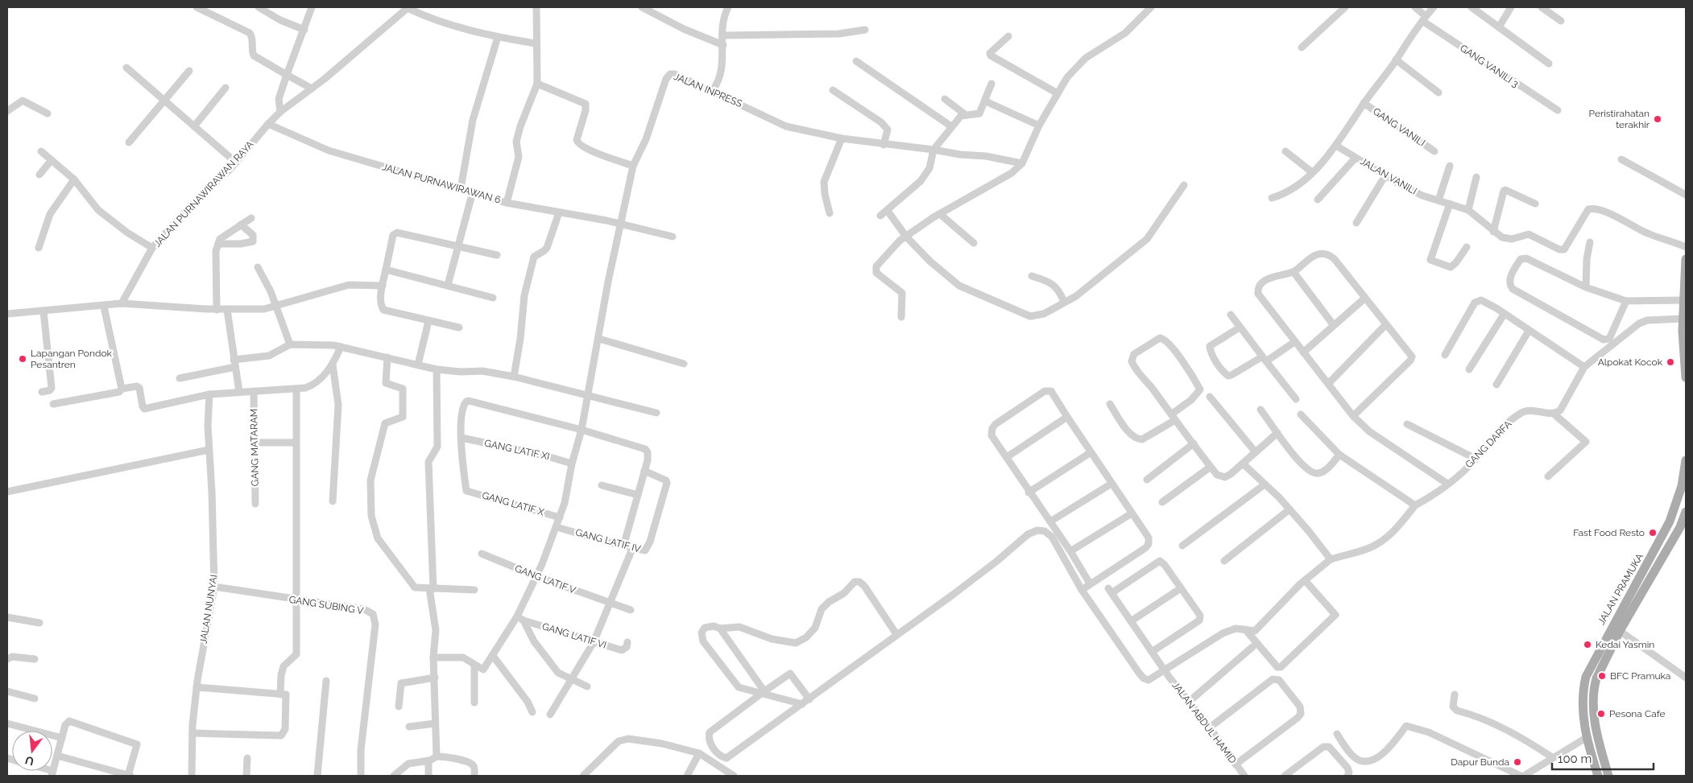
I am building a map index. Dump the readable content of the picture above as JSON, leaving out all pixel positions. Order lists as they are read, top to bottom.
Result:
{
  "streets": {
    "main road": ["JALAN PRAMUKA"],
    "street": [
      "GANG VANILI 3",
      "JALAN INPRESS",
      "GANG VANILI",
      "JALAN VANILI",
      "JALAN PURNAWIRAWAN 6",
      "JALAN PURNAWIRAWAN RAYA",
      "GANG DARFA",
      "GANG MATARAM",
      "GANG LATIF XI",
      "GANG LATIF X",
      "GANG LATIF IV",
      "GANG LATIF V",
      "GANG SUBING V",
      "JALAN NUNYAI",
      "GANG LATIF VI",
      "JALAN ABDUL HAMID"
    ]
  },
  "crossings": [
    ["JALAN INPRESS", "JALAN PURNAWIRAWAN 6"],
    ["JALAN INPRESS", "GANG LATIF XI"],
    ["JALAN INPRESS", "GANG LATIF X"],
    ["JALAN INPRESS", "GANG LATIF IV"],
    ["JALAN INPRESS", "GANG LATIF V"],
    ["JALAN INPRESS", "GANG LATIF VI"],
    ["JALAN PURNAWIRAWAN 6", "JALAN PURNAWIRAWAN RAYA"],
    ["GANG LATIF XI", "GANG LATIF X"],
    ["GANG SUBING V", "JALAN NUNYAI"]
  ],
  "places": [
    "Peristirahatan terakhir",
    "Lapangan Pondok Pesantren",
    "Alpokat Kocok",
    "Fast Food Resto",
    "Kedai Yasmin",
    "BFC Pramuka",
    "Pesona Cafe",
    "Dapur Bunda"
  ],
  "scale_bar": "100 m",
  "north": "bottom"
}
